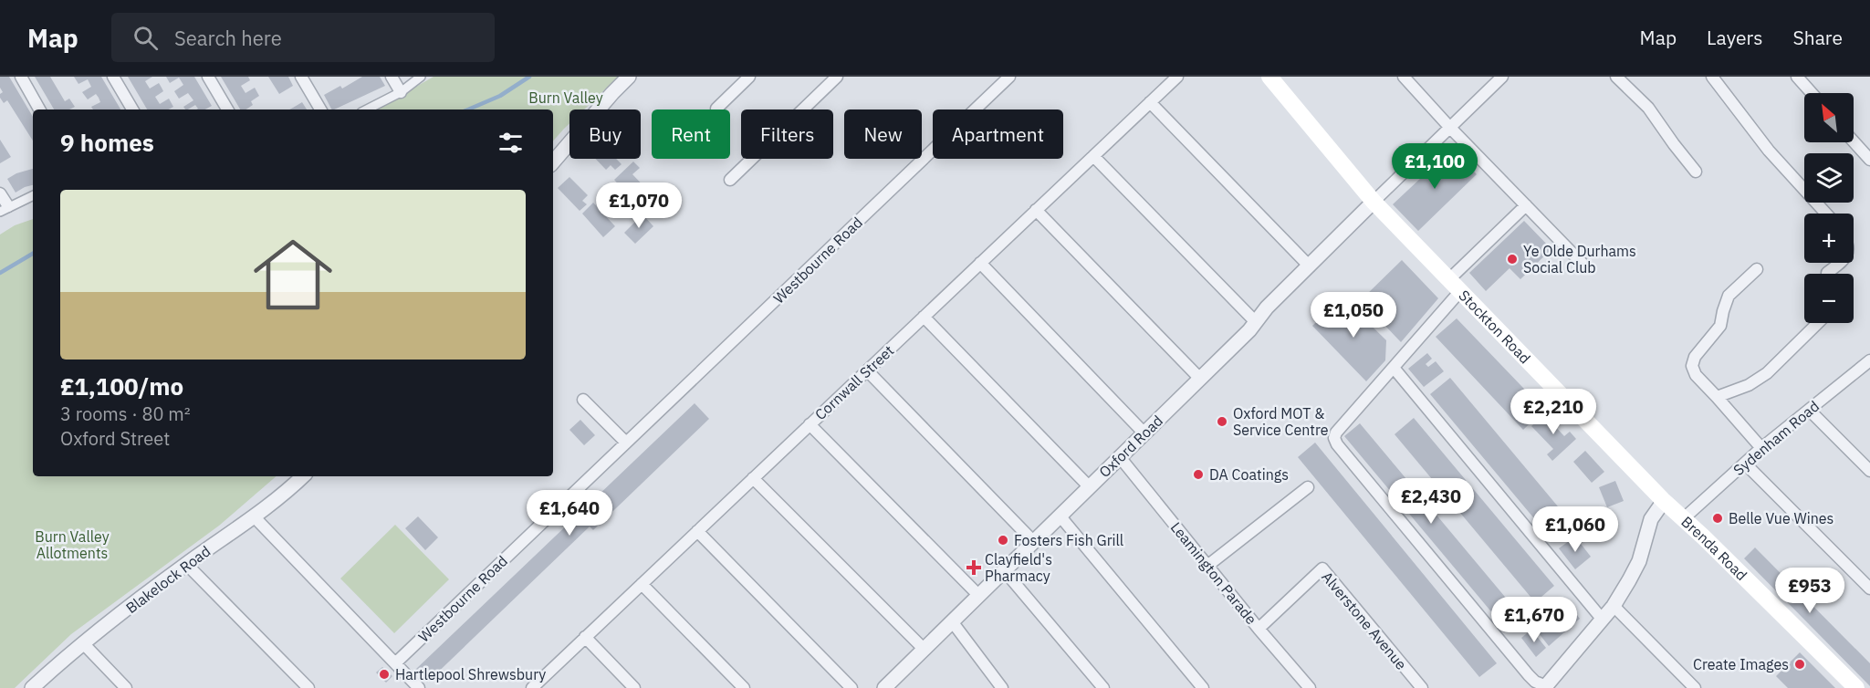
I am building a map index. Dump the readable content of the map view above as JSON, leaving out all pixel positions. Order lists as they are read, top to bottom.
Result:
{
  "streets": {
    "main road": ["Stockton Road", "Brenda Road"],
    "street": [
      "Westbourne Road",
      "Cornwall Street",
      "Sydenham Road",
      "Oxford Road",
      "Leamington Parade",
      "Blakelock Road",
      "Alverstone Avenue"
    ]
  },
  "crossings": [
    ["Stockton Road", "Oxford Road"],
    ["Stockton Road", "Brenda Road"],
    ["Sydenham Road", "Brenda Road"],
    ["Oxford Road", "Leamington Parade"],
    ["Leamington Parade", "Alverstone Avenue"]
  ],
  "parks": ["Burn Valley", "Burn Valley Allotments"],
  "places": {
    "other": [
      "Ye Olde Durhams Social Club",
      "Oxford MOT & Service Centre",
      "DA Coatings",
      "Belle Vue Wines",
      "Fosters Fish Grill",
      "Create Images",
      "Hartlepool Shrewsbury"
    ],
    "health": ["Clayfield's Pharmacy"]
  },
  "north": "top left",
  "page": {
    "header": "Map",
    "search": "Search here",
    "nav": ["Map", "Layers", "Share"],
    "map_buttons": ["+", "−"],
    "chip": [
      "Buy",
      "Rent",
      "Filters",
      "New",
      "Apartment"
    ],
    "heading": "9 homes",
    "price": [
      "£1,100",
      "£1,070",
      "£1,050",
      "£2,210",
      "£2,430",
      "£1,640",
      "£1,060",
      "£953",
      "£1,670"
    ],
    "list": [
      {
        "name": "£1,100/mo",
        "note": "3 rooms · 80 m² · Oxford Street"
      }
    ]
  }
}
